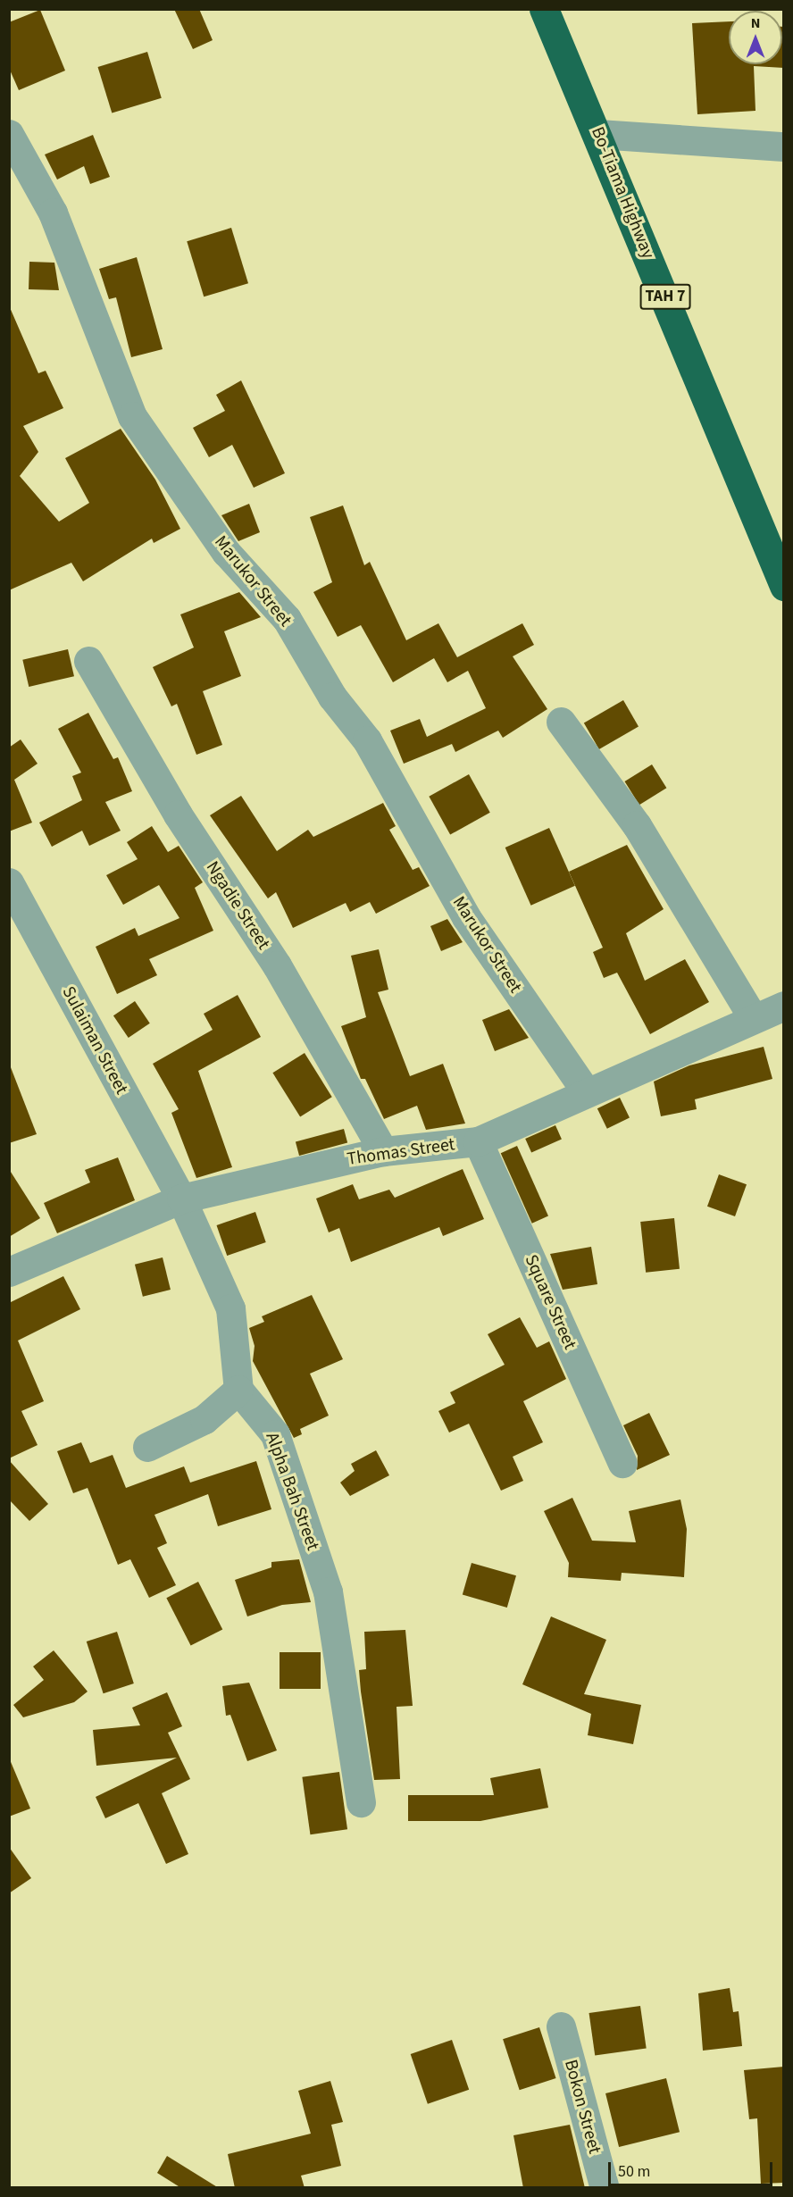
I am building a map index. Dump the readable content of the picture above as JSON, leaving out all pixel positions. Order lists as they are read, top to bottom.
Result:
{
  "streets": {
    "highway": ["Bo-Tiama Highway", "TAH 7"],
    "street": [
      "Marukor Street",
      "Ngadie Street",
      "Sulaiman Street",
      "Thomas Street",
      "Square Street",
      "Alpha Bah Street",
      "Bokon Street"
    ]
  },
  "crossings": [
    ["Marukor Street", "Thomas Street"],
    ["Ngadie Street", "Thomas Street"],
    ["Sulaiman Street", "Thomas Street"],
    ["Thomas Street", "Square Street"]
  ],
  "scale_bar": "50 m",
  "north": "top"
}
